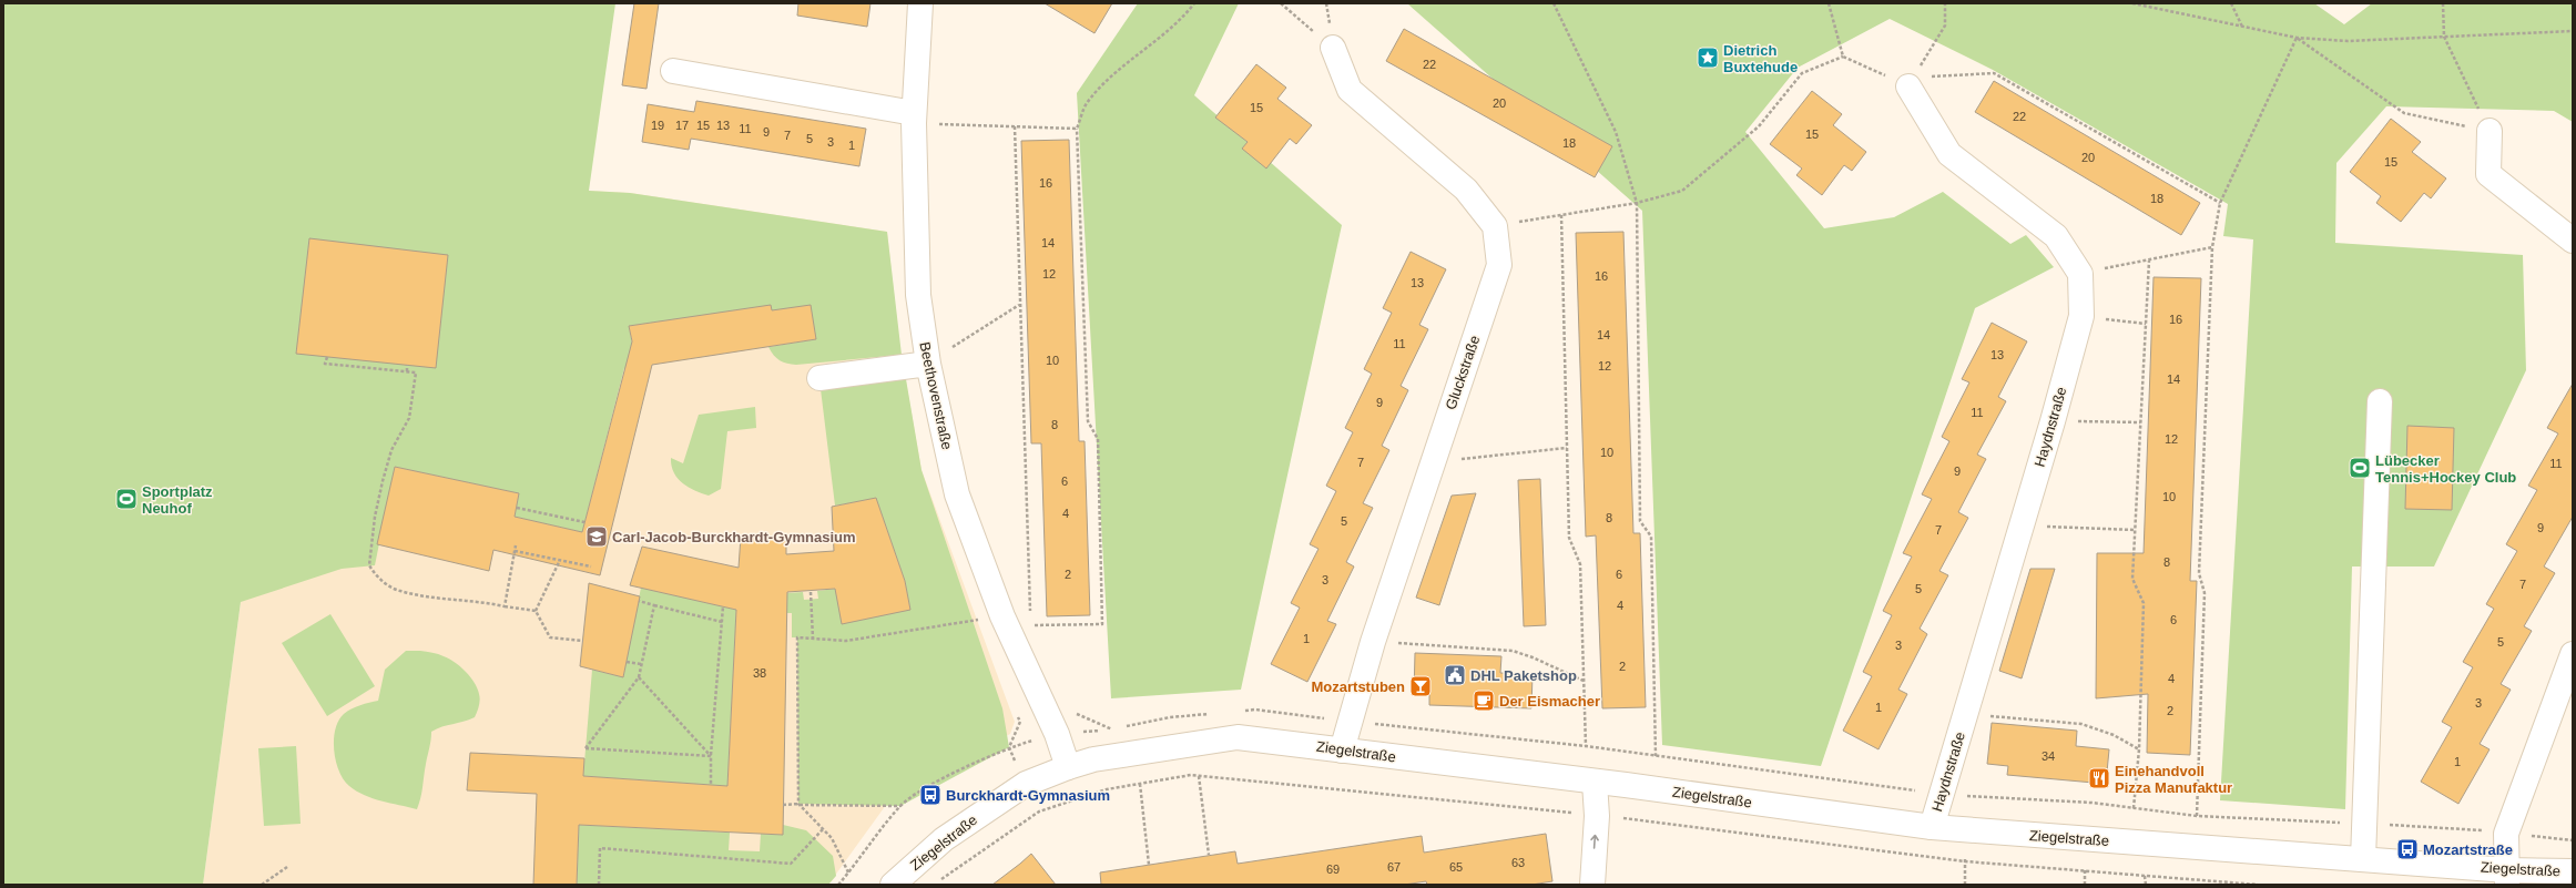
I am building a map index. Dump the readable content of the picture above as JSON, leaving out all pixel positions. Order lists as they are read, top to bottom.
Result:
{
  "streets": {
    "street": [
      "Gluckstraße",
      "Beethovenstraße",
      "Haydnstraße",
      "Ziegelstraße"
    ]
  },
  "crossings": [
    ["Gluckstraße", "Ziegelstraße"],
    ["Beethovenstraße", "Ziegelstraße"],
    ["Haydnstraße", "Ziegelstraße"]
  ],
  "places": {
    "place": ["Dietrich Buxtehude"],
    "sports": ["Lübecker Tennis+Hockey Club", "Sportplatz Neuhof"],
    "school or university": ["Carl-Jacob-Burckhardt-Gymnasium"],
    "public building": ["DHL Paketshop"],
    "bar": ["Mozartstuben"],
    "cafe": ["Der Eismacher"],
    "restaurant": ["Einehandvoll Pizza Manufaktur"],
    "bus stop": ["Burckhardt-Gymnasium", "Mozartstraße"]
  },
  "house_numbers": [
    "22",
    "20",
    "15",
    "22",
    "19",
    "17",
    "15",
    "13",
    "11",
    "9",
    "15",
    "7",
    "5",
    "3",
    "18",
    "1",
    "20",
    "15",
    "16",
    "18",
    "14",
    "12",
    "16",
    "13",
    "16",
    "14",
    "11",
    "13",
    "10",
    "12",
    "14",
    "9",
    "11",
    "8",
    "12",
    "10",
    "7",
    "11",
    "9",
    "6",
    "10",
    "4",
    "8",
    "5",
    "9",
    "7",
    "8",
    "2",
    "6",
    "3",
    "7",
    "5",
    "4",
    "6",
    "1",
    "5",
    "3",
    "2",
    "38",
    "4",
    "3",
    "1",
    "2",
    "34",
    "1",
    "63",
    "67",
    "65",
    "69"
  ]
}
